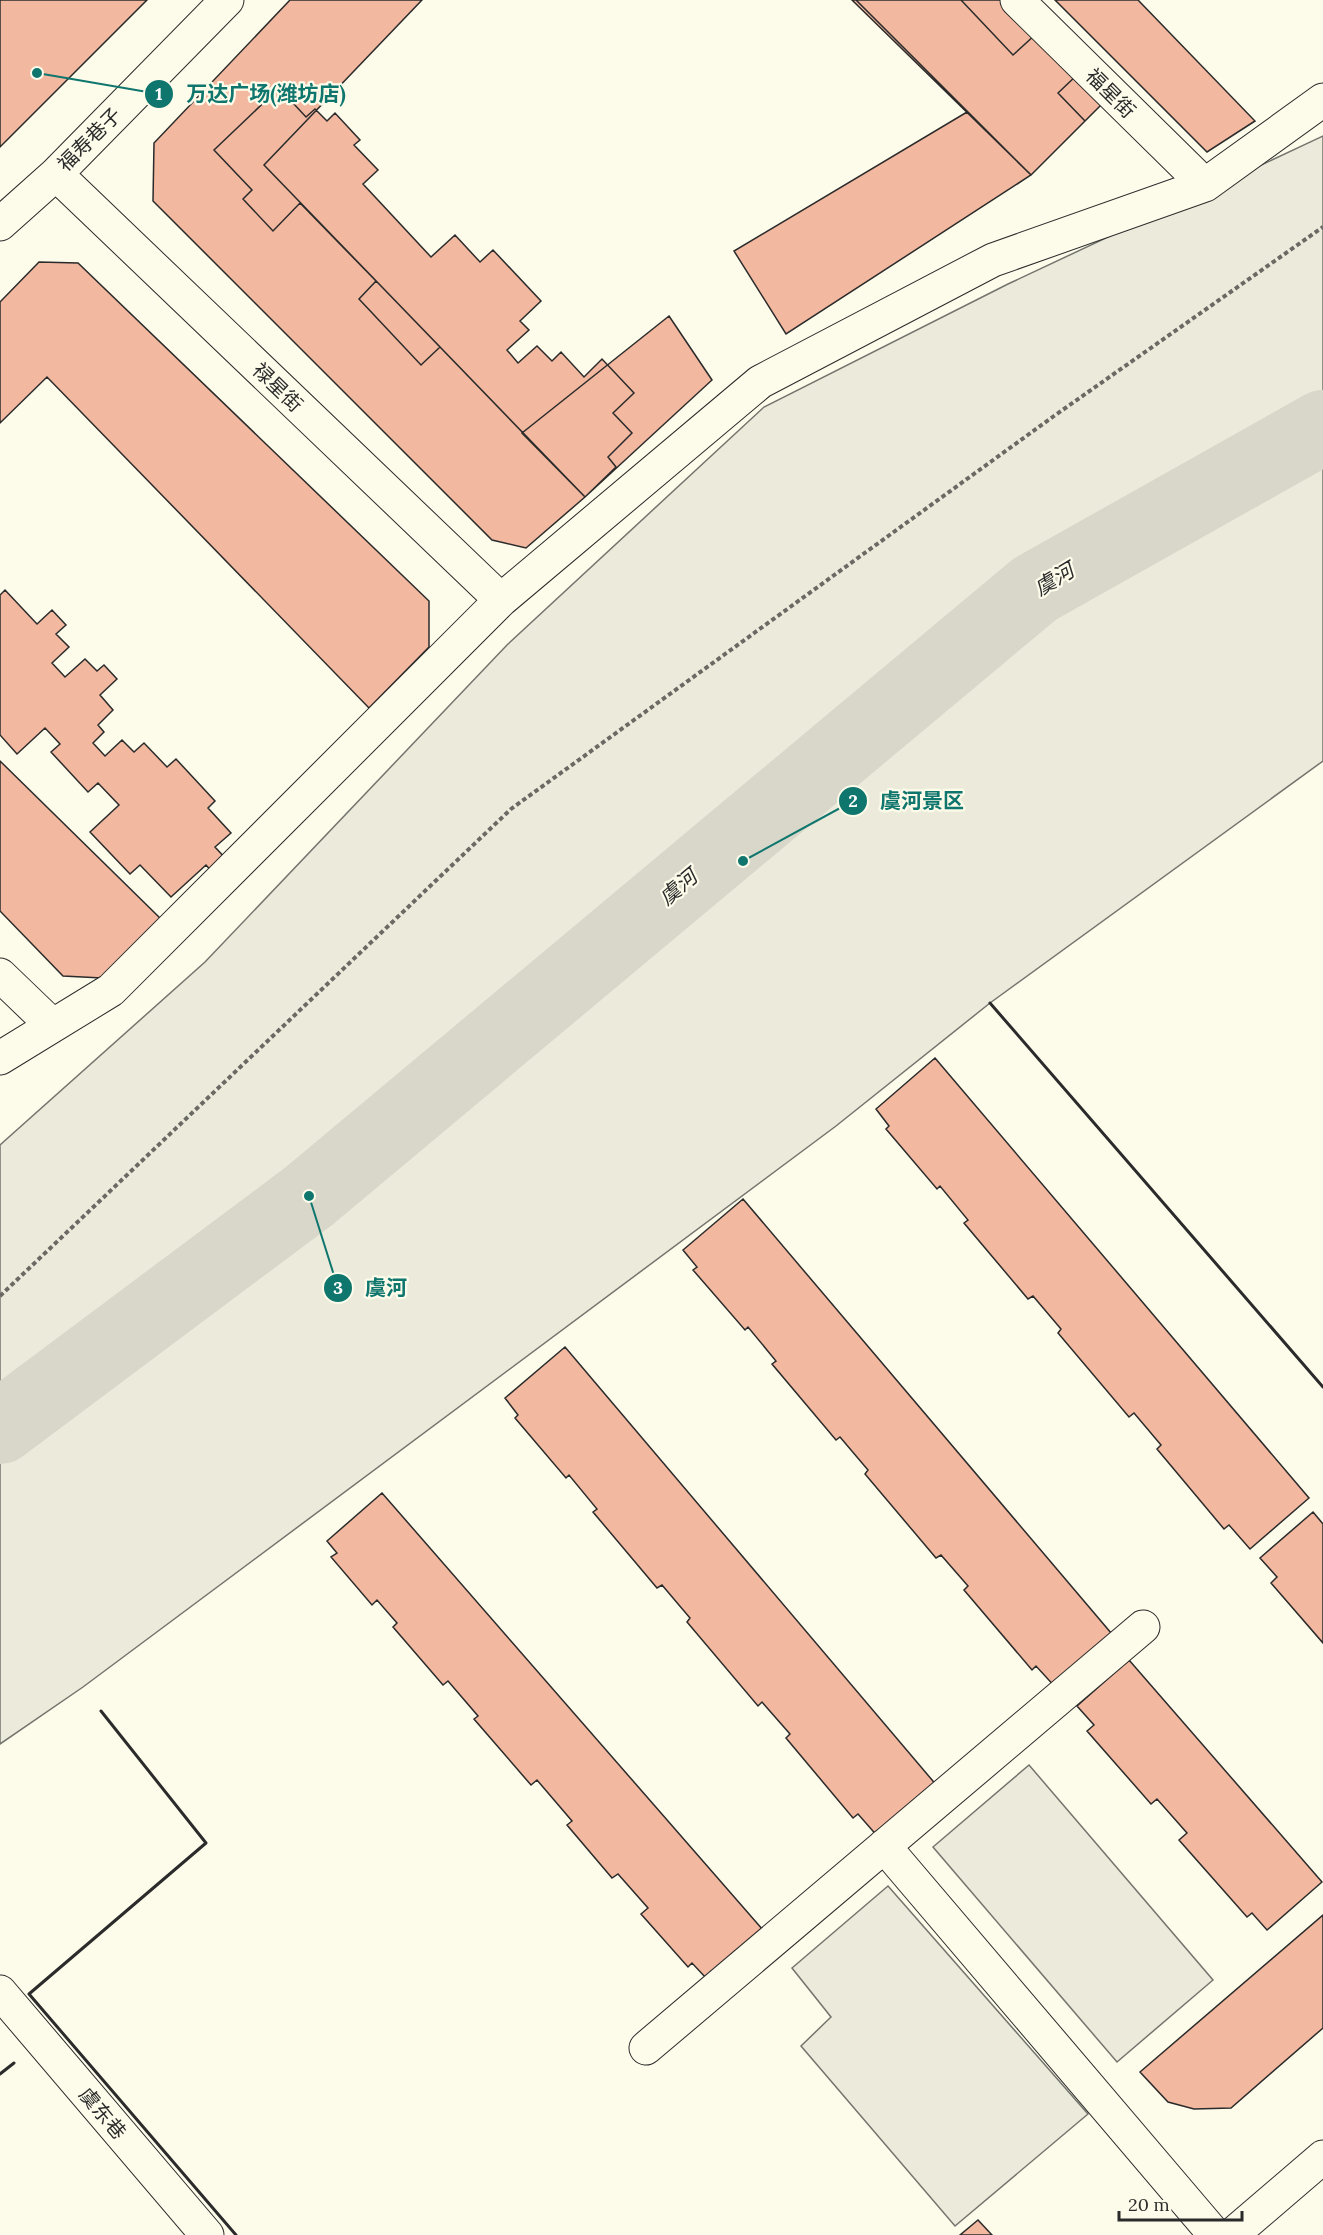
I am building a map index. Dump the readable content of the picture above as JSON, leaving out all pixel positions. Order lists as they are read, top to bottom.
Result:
{
  "streets": {
    "street": [
      "福星街",
      "福寿巷子",
      "禄星街",
      "虞东巷"
    ]
  },
  "crossings": [
    ["福寿巷子", "禄星街"]
  ],
  "water": ["虞河"],
  "places": ["万达广场(潍坊店)", "虞河景区", "虞河"],
  "scale_bar": "20 m"
}
